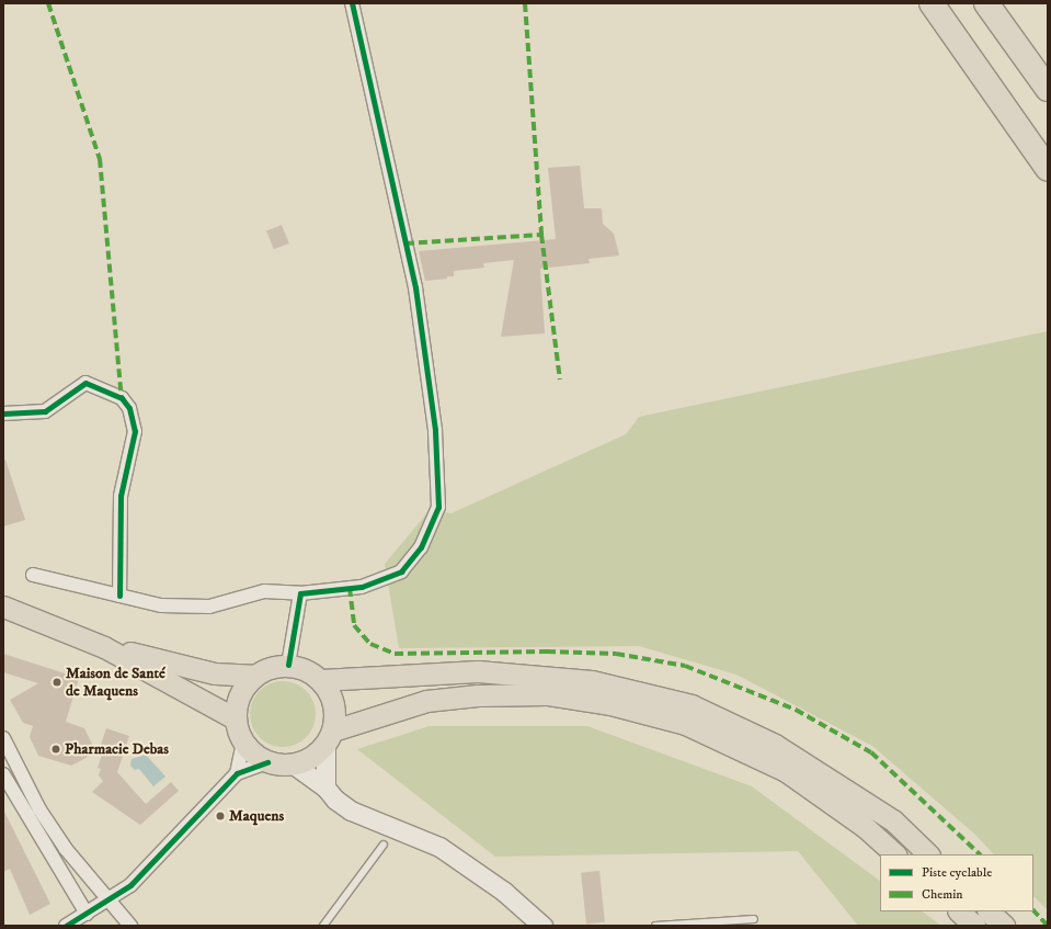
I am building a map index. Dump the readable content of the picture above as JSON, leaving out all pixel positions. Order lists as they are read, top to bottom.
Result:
{
  "places": ["Maison de Santé de Maquens", "Pharmacie Debas", "Maquens"],
  "legend": ["Piste cyclable", "Chemin"]
}
